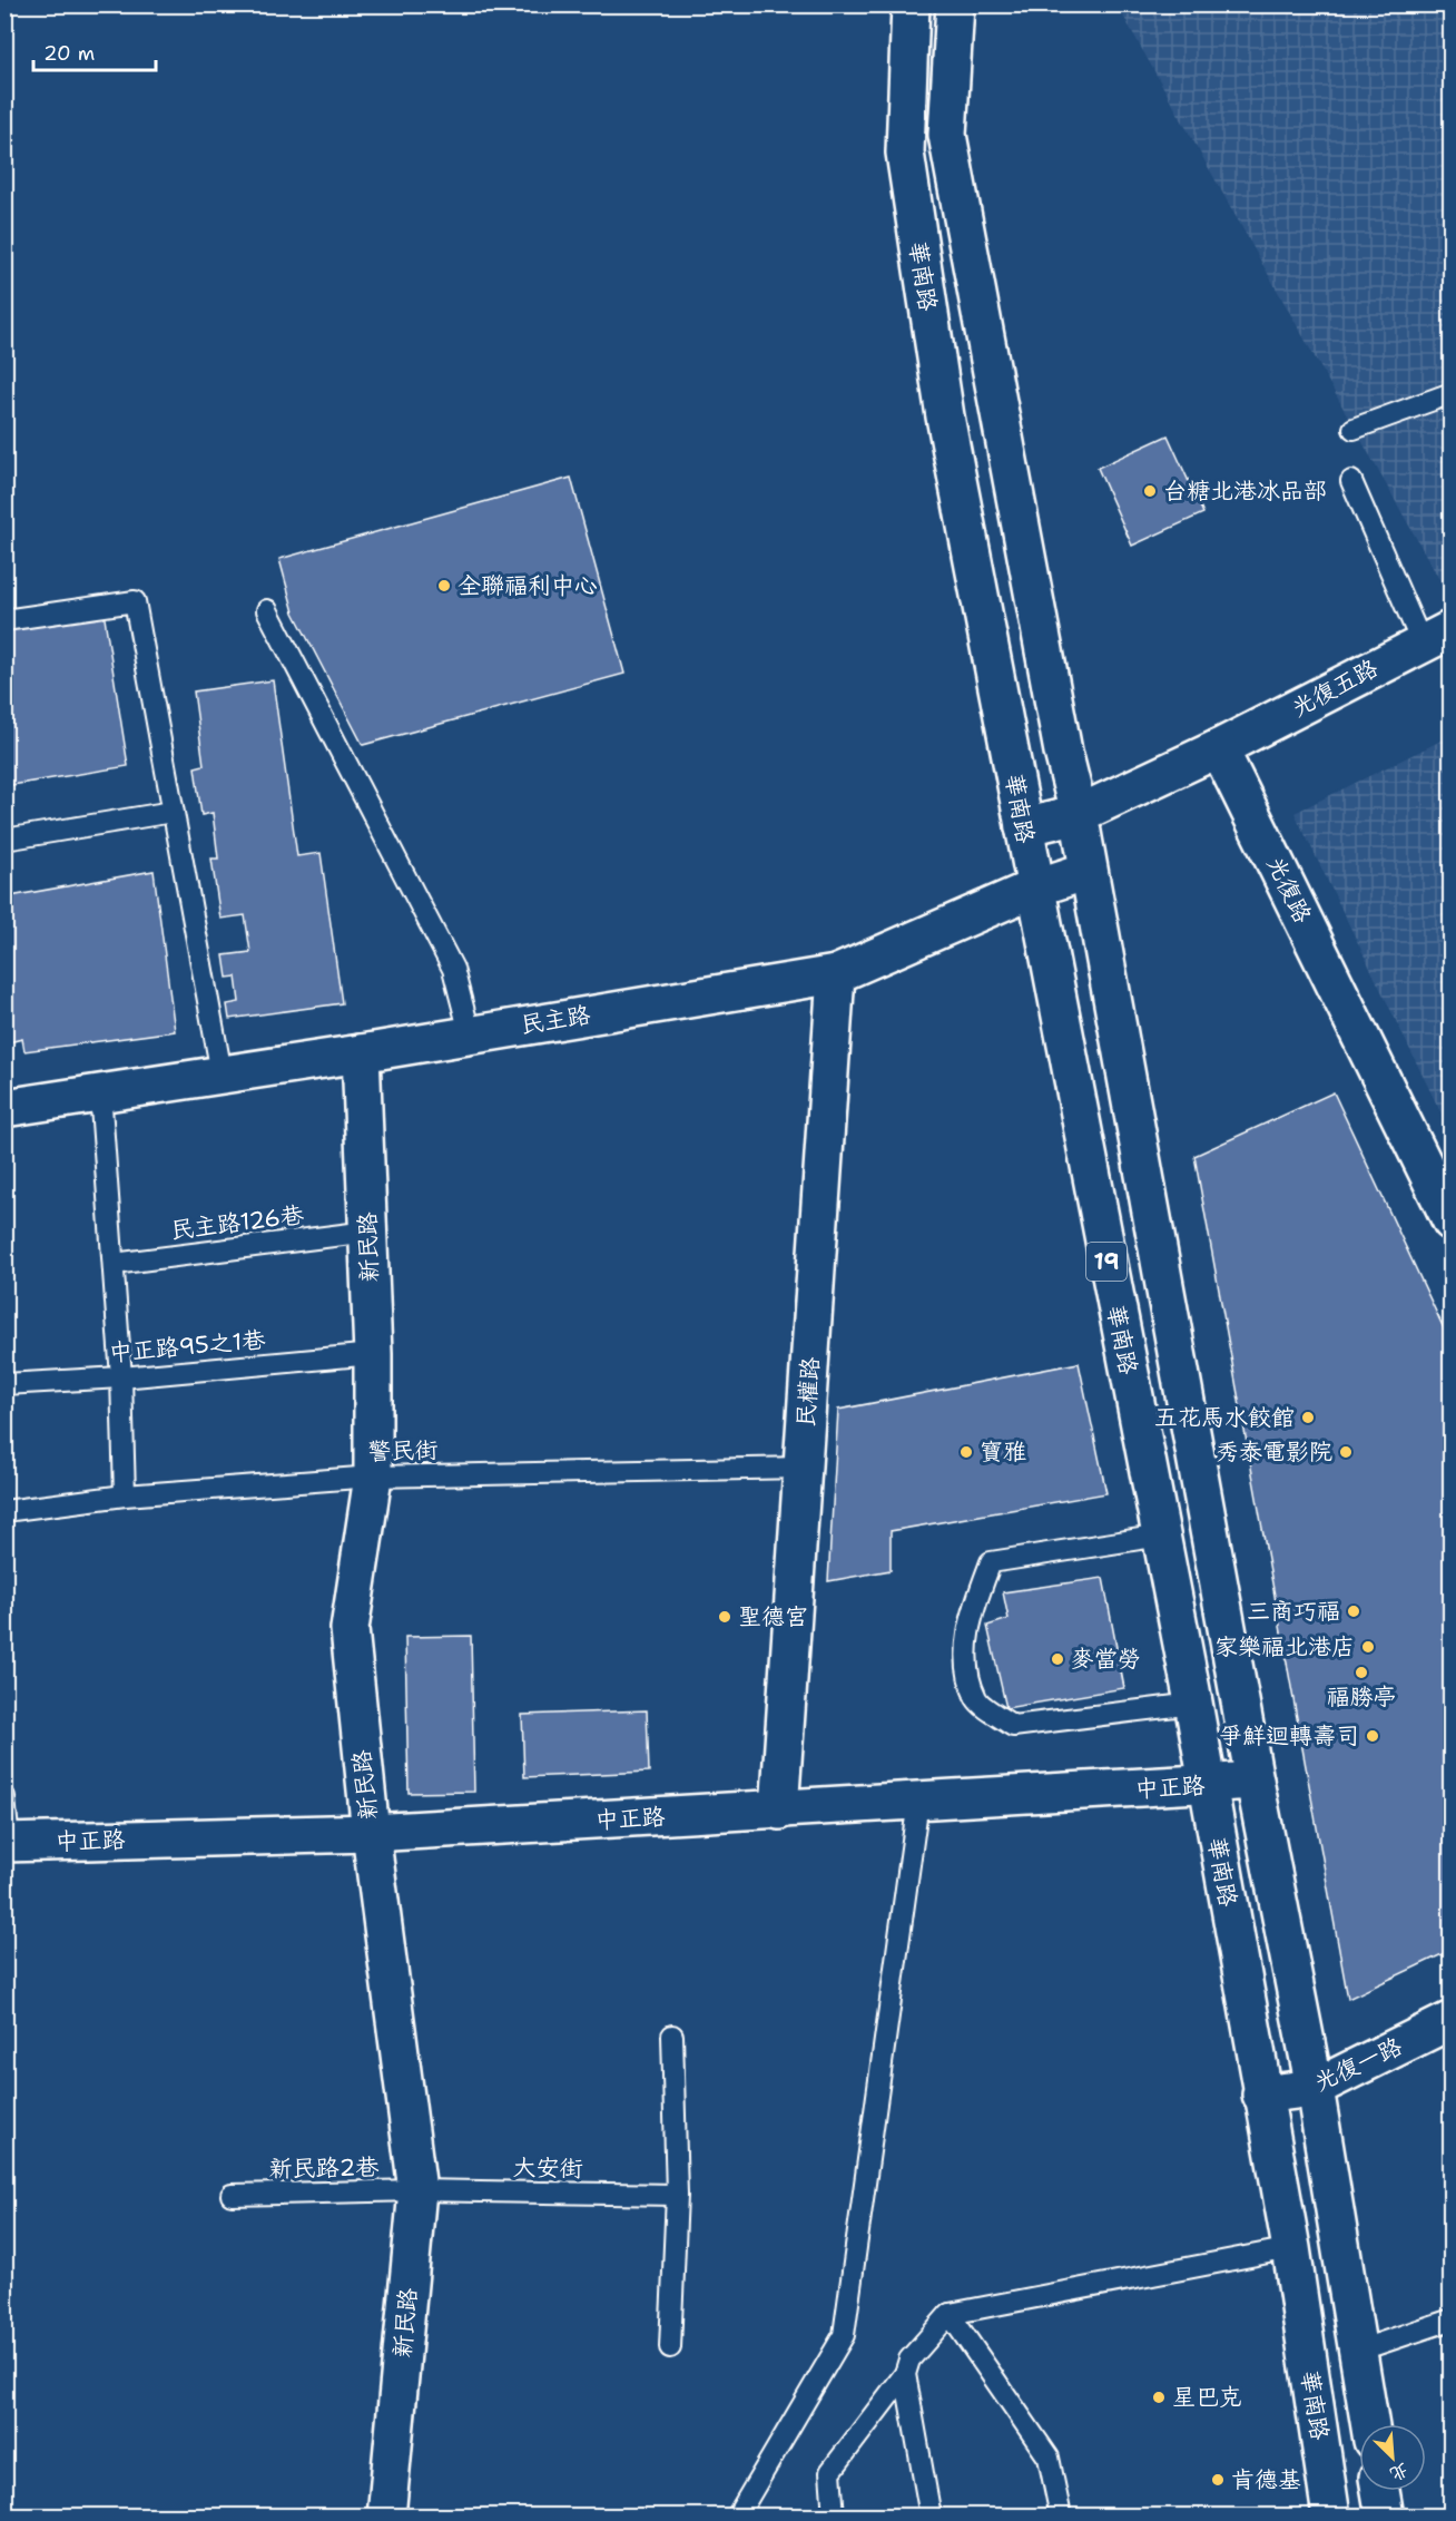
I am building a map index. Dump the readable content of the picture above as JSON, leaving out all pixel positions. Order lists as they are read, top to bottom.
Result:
{
  "streets": {
    "street": [
      "華南路",
      "光復五路",
      "光復路",
      "民主路",
      "新民路",
      "19",
      "民權路",
      "中正路",
      "光復一路"
    ],
    "lane": [
      "民主路126巷",
      "中正路95之1巷",
      "警民街",
      "新民路2巷",
      "大安街"
    ]
  },
  "crossings": [
    ["華南路", "民主路"],
    ["華南路", "中正路"],
    ["華南路", "光復一路"],
    ["光復五路", "光復路"],
    ["民主路", "新民路"],
    ["民主路", "民權路"],
    ["民主路126巷", "新民路"],
    ["新民路", "中正路95之1巷"],
    ["新民路", "警民街"],
    ["新民路", "中正路"],
    ["新民路", "新民路2巷"],
    ["新民路", "大安街"],
    ["民權路", "警民街"],
    ["民權路", "中正路"],
    ["新民路2巷", "大安街"]
  ],
  "places": [
    "台糖北港冰品部",
    "全聯福利中心",
    "五花馬水餃館",
    "寶雅",
    "秀泰電影院",
    "三商巧福",
    "聖德宮",
    "家樂福北港店",
    "麥當勞",
    "福勝亭",
    "爭鮮迴轉壽司",
    "星巴克",
    "肯德基"
  ],
  "scale_bar": "20 m",
  "north": "bottom right"
}
